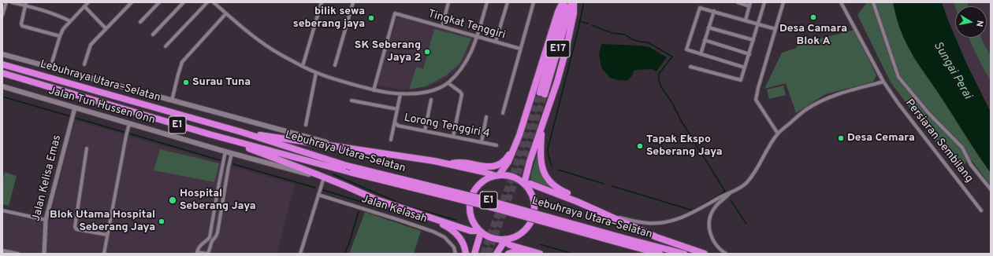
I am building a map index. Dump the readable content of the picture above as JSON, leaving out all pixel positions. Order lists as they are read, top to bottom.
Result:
{
  "streets": {
    "highway": ["E17", "Lebuhraya Utara–Selatan", "E1"],
    "main road": ["Jalan Tun Hussen Onn"],
    "street": [
      "Tingkat Tenggiri",
      "Lorong Tenggiri 4",
      "Persiaran Sembilang",
      "Jalan Kelisa Emas",
      "Jalan Kelasah"
    ]
  },
  "crossings": [
    ["Jalan Tun Hussen Onn", "Jalan Kelisa Emas"]
  ],
  "water": ["Sungai Perai"],
  "places": [
    "Desa Camara Blok A",
    "bilik sewa seberang jaya",
    "SK Seberang Jaya 2",
    "Surau Tuna",
    "Desa Cemara",
    "Tapak Ekspo Seberang Jaya",
    "Hospital Seberang Jaya",
    "Blok Utama Hospital Seberang Jaya"
  ],
  "north": "right"
}
